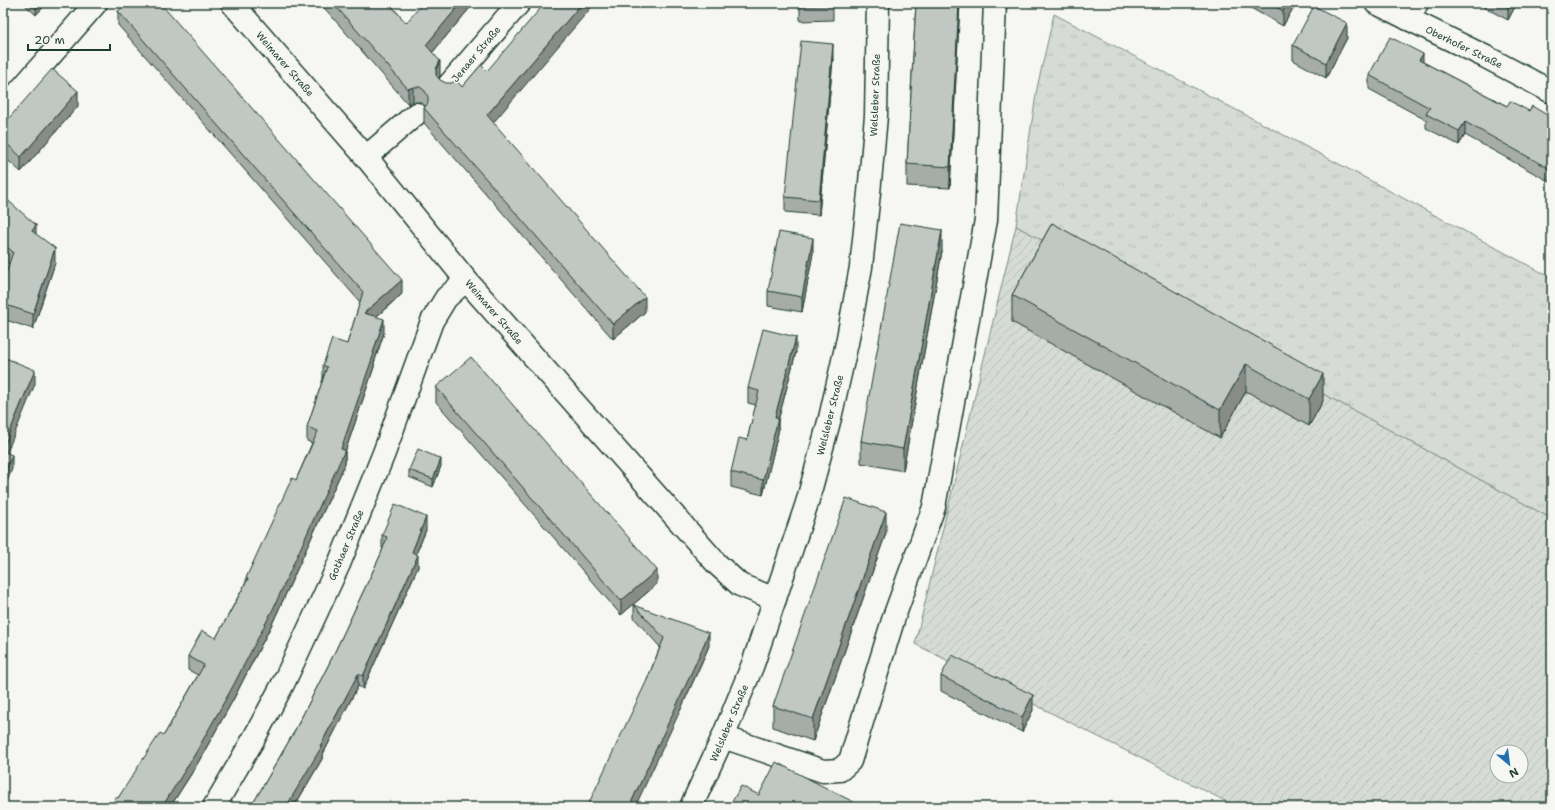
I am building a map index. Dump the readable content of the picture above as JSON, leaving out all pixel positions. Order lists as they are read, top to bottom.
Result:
{
  "streets": {
    "street": [
      "Oberhofer Straße",
      "Jenaer Straße",
      "Weimarer Straße",
      "Welsleber Straße",
      "Gothaer Straße"
    ]
  },
  "crossings": [
    ["Weimarer Straße", "Welsleber Straße"],
    ["Weimarer Straße", "Gothaer Straße"]
  ],
  "scale_bar": "20 m",
  "north": "bottom right"
}
